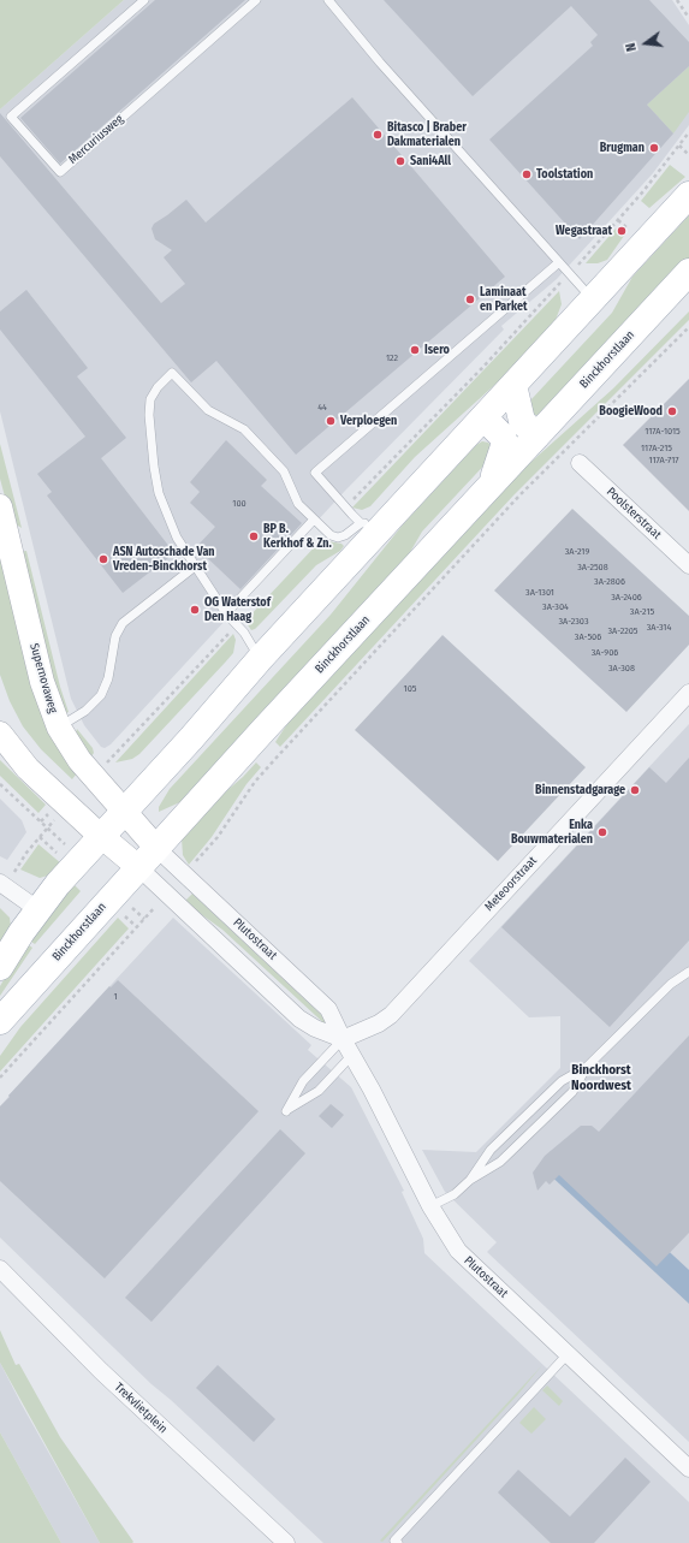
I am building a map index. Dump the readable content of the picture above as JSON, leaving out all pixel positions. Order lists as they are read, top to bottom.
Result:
{
  "streets": {
    "main road": ["Binckhorstlaan", "Supernovaweg"],
    "street": [
      "Poolsterstraat",
      "Meteoorstraat",
      "Plutostraat",
      "Trekvlietplein"
    ],
    "lane": ["Mercuriusweg"]
  },
  "crossings": [
    ["Binckhorstlaan", "Supernovaweg"],
    ["Binckhorstlaan", "Plutostraat"],
    ["Supernovaweg", "Plutostraat"],
    ["Meteoorstraat", "Plutostraat"]
  ],
  "districts": ["Binckhorst Noordwest"],
  "places": [
    "Bitasco | Braber Dakmaterialen",
    "Brugman",
    "Sani4All",
    "Toolstation",
    "Wegastraat",
    "Laminaat en Parket",
    "Isero",
    "BoogieWood",
    "Verploegen",
    "BP B. Kerkhof & Zn.",
    "ASN Autoschade Van Vreden-Binckhorst",
    "OG Waterstof Den Haag",
    "Binnenstadgarage",
    "Enka Bouwmaterialen"
  ],
  "house_numbers": [
    "122",
    "44",
    "117A-1015",
    "117A-215",
    "117A-717",
    "100",
    "3A-219",
    "3A-2508",
    "3A-2806",
    "3A-1301",
    "3A-2406",
    "3A-304",
    "3A-215",
    "3A-2303",
    "3A-314",
    "3A-2205",
    "3A-506",
    "3A-906",
    "3A-308",
    "105",
    "1"
  ],
  "north": "left"
}
